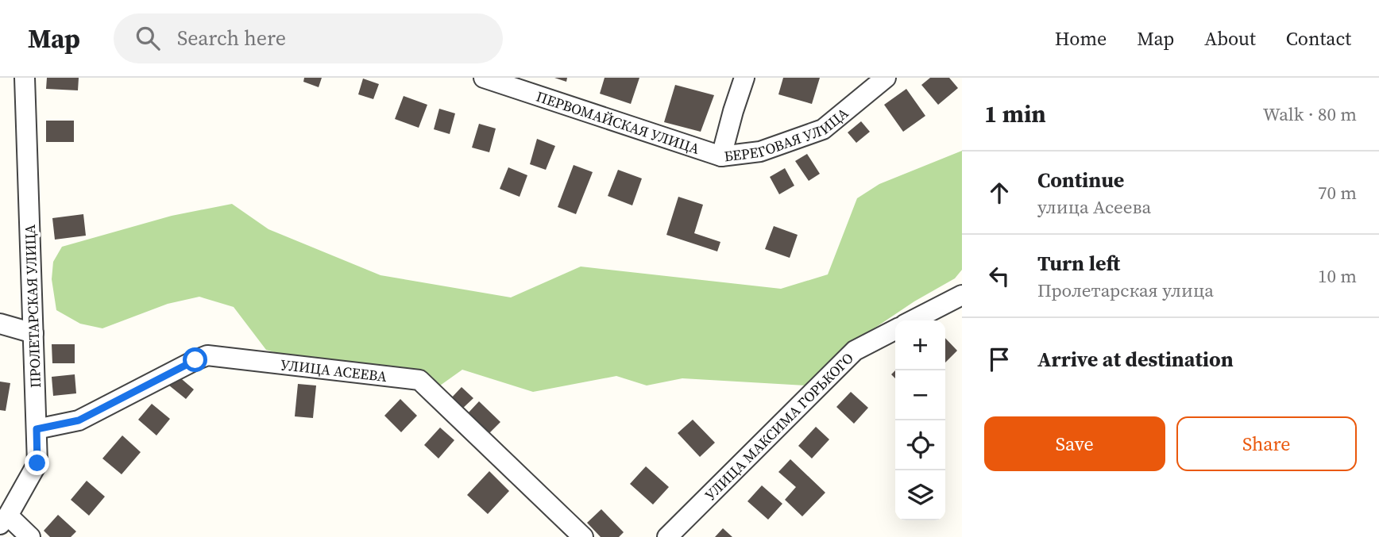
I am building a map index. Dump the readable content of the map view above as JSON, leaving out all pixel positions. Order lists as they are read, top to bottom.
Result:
{
  "streets": {
    "street": [
      "ПЕРВОМАЙСКАЯ УЛИЦА",
      "БЕРЕГОВАЯ УЛИЦА",
      "ПРОЛЕТАРСКАЯ УЛИЦА",
      "УЛИЦА АСЕЕВА",
      "УЛИЦА МАКСИМА ГОРЬКОГО"
    ]
  },
  "crossings": [
    ["ПЕРВОМАЙСКАЯ УЛИЦА", "БЕРЕГОВАЯ УЛИЦА"],
    ["ПРОЛЕТАРСКАЯ УЛИЦА", "УЛИЦА АСЕЕВА"]
  ],
  "page": {
    "header": "Map",
    "search": "Search here",
    "nav": [
      "Home",
      "Map",
      "About",
      "Contact"
    ],
    "heading": ["1 min", "Walk · 80 m"],
    "list": [
      ["Continue", "улица Асеева", "70 m"],
      ["Turn left", "Пролетарская улица", "10 m"],
      "Arrive at destination"
    ],
    "map_buttons": ["+", "−"],
    "buttons": ["Save", "Share"]
  }
}
